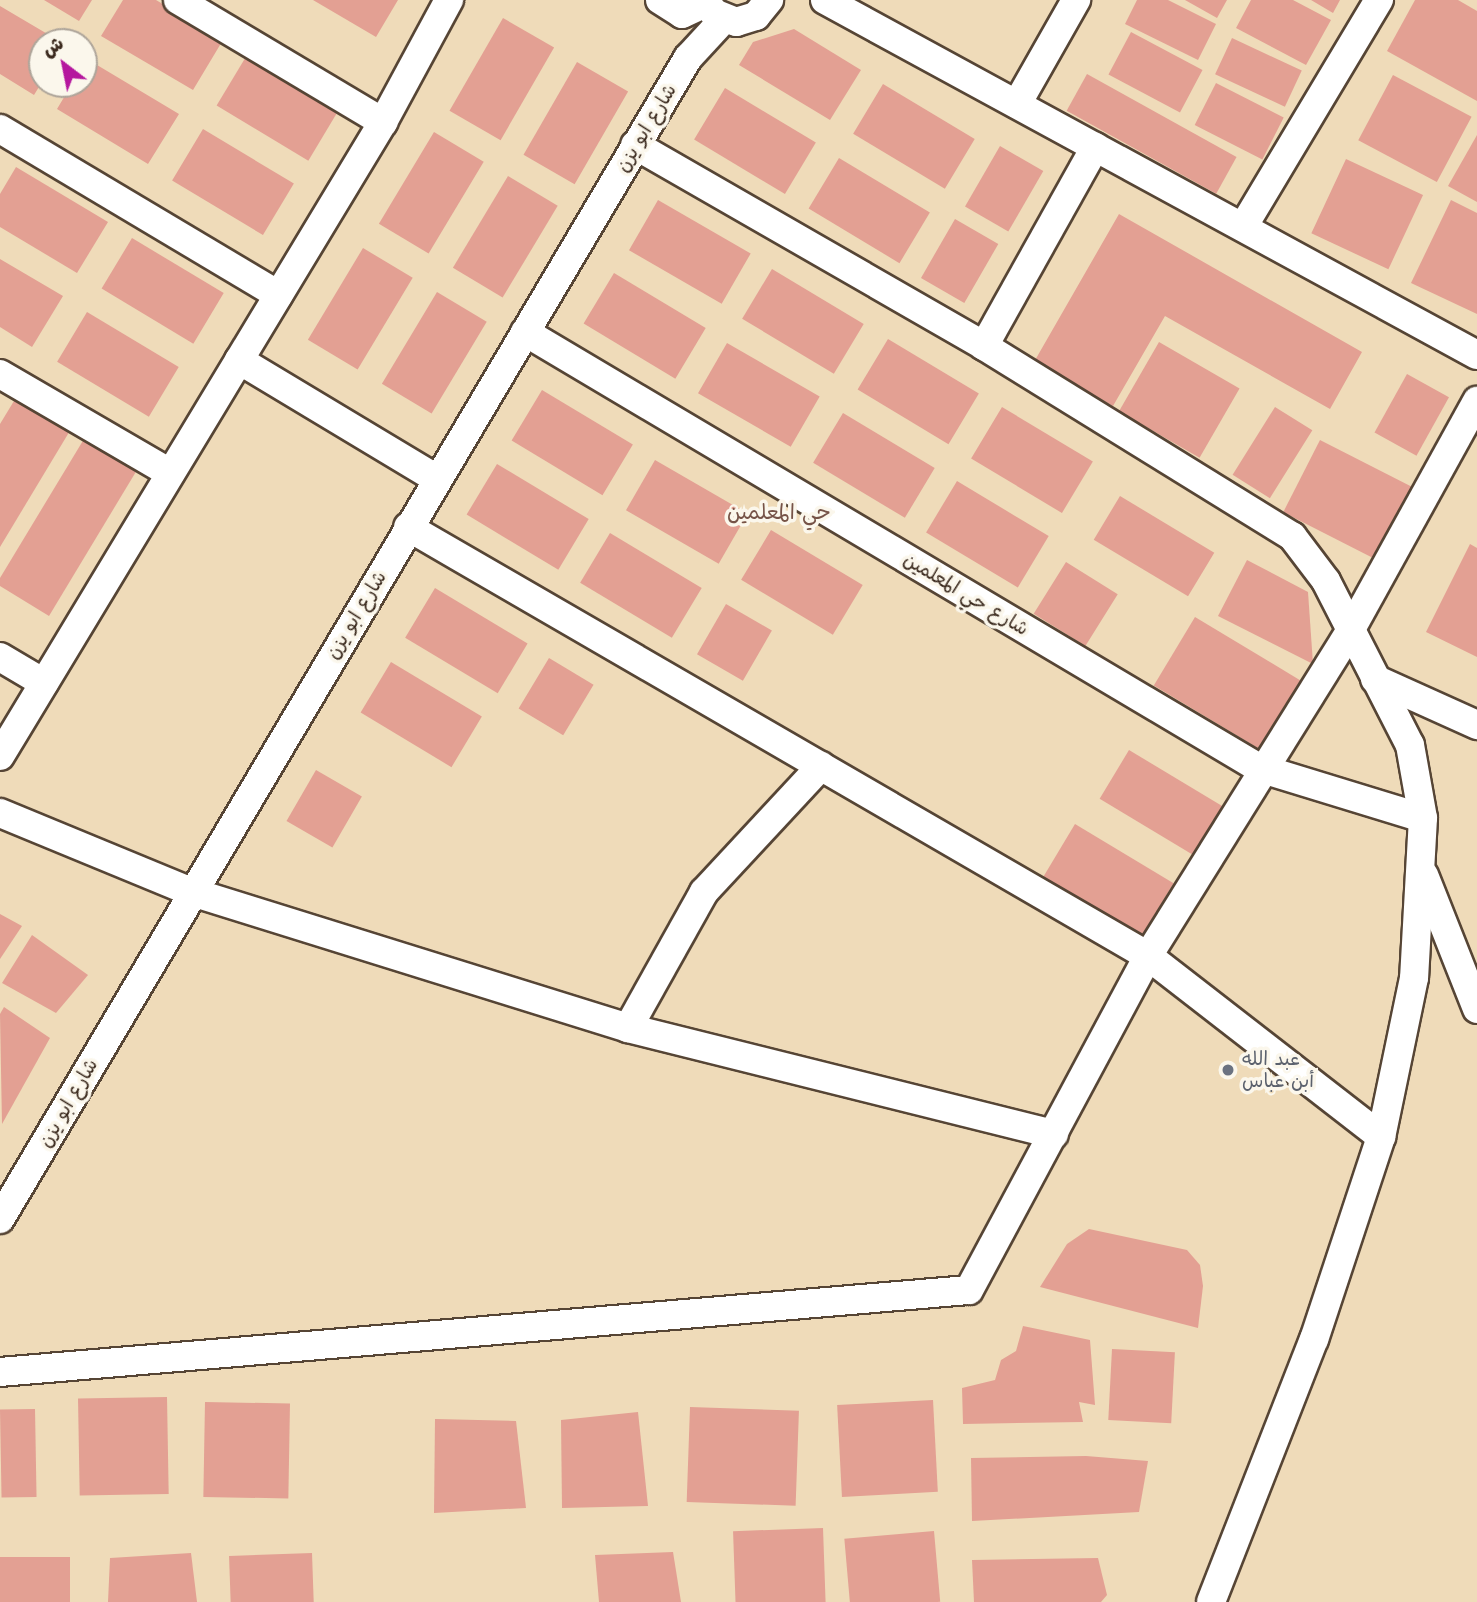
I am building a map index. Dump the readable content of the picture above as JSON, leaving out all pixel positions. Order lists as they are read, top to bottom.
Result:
{
  "streets": {
    "street": ["شارع ابو يزن", "شارع حي المعلمين"]
  },
  "crossings": [
    ["شارع ابو يزن", "شارع حي المعلمين"]
  ],
  "districts": ["حي المعلمين"],
  "places": ["عبد الله أبن عباس"],
  "north": "top left"
}
